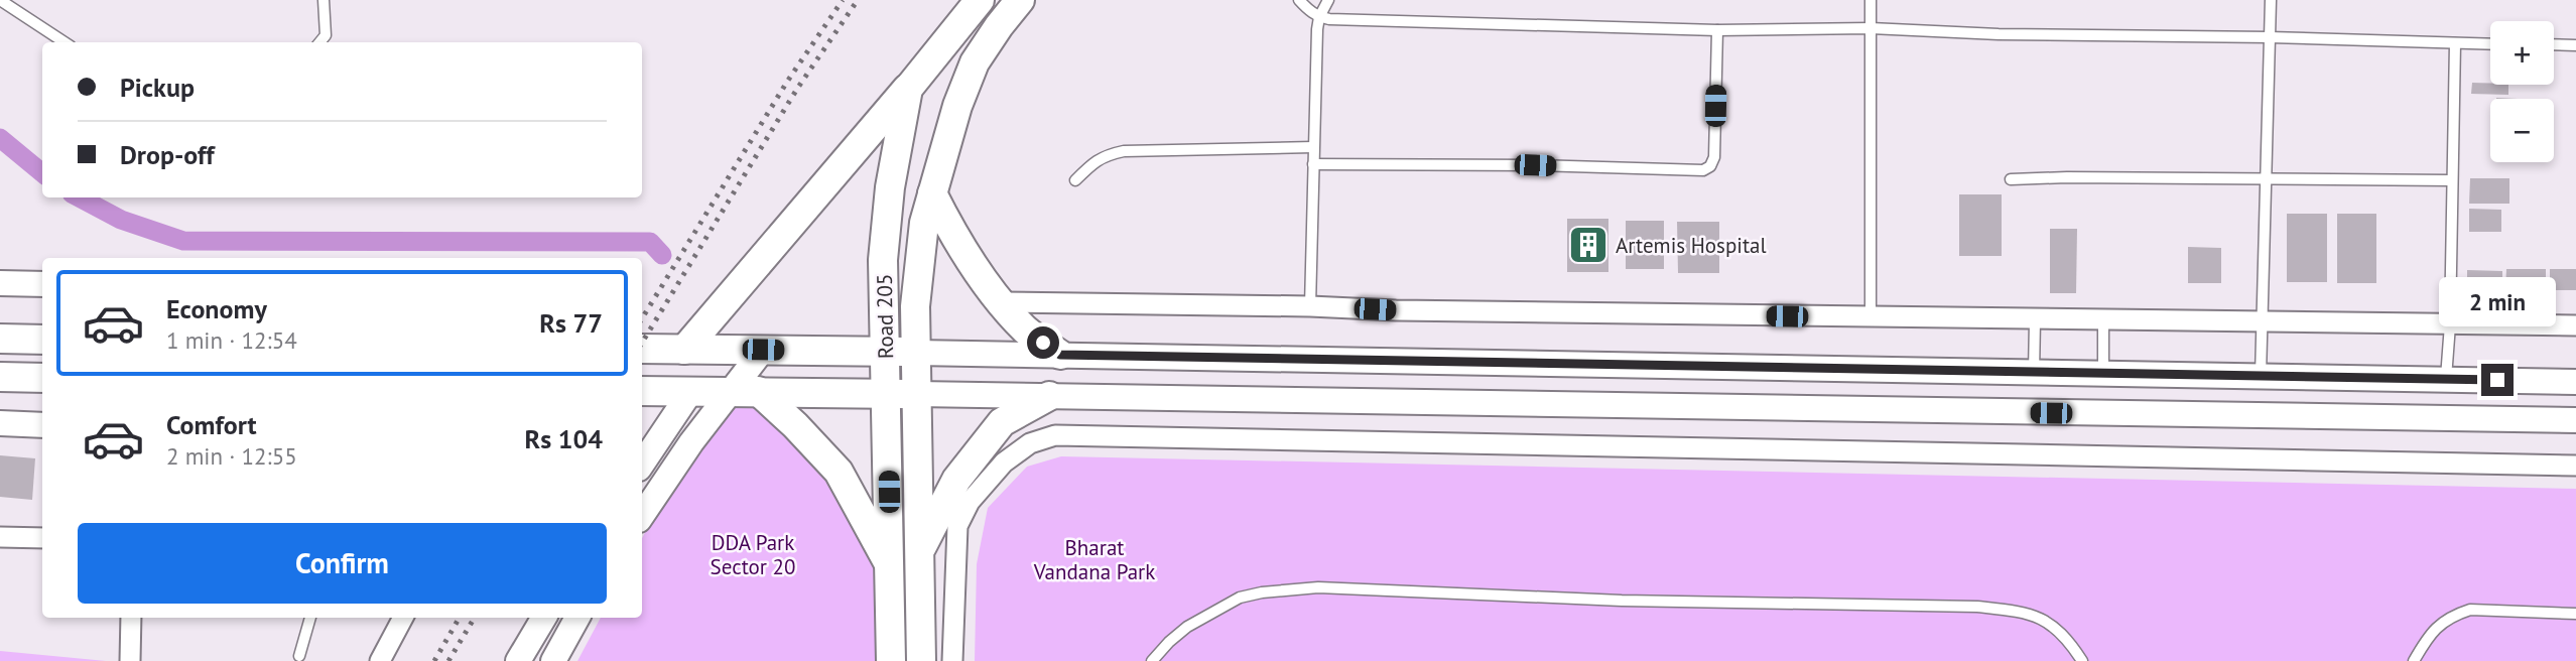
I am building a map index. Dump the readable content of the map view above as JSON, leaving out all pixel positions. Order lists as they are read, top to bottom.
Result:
{
  "streets": {
    "main road": ["Road 205"]
  },
  "parks": ["DDA Park Sector 20", "Bharat Vandana Park"],
  "places": {
    "building": ["Artemis Hospital"]
  },
  "page": {
    "map_buttons": ["+", "−"],
    "banner": ["Pickup", "Drop-off"],
    "list": [
      {
        "name": "Economy",
        "note": "1 min · 12:54",
        "value": "Rs 77"
      },
      {
        "name": "Comfort",
        "note": "2 min · 12:55",
        "value": "Rs 104"
      }
    ],
    "bubble": "2 min",
    "buttons": "Confirm"
  }
}
